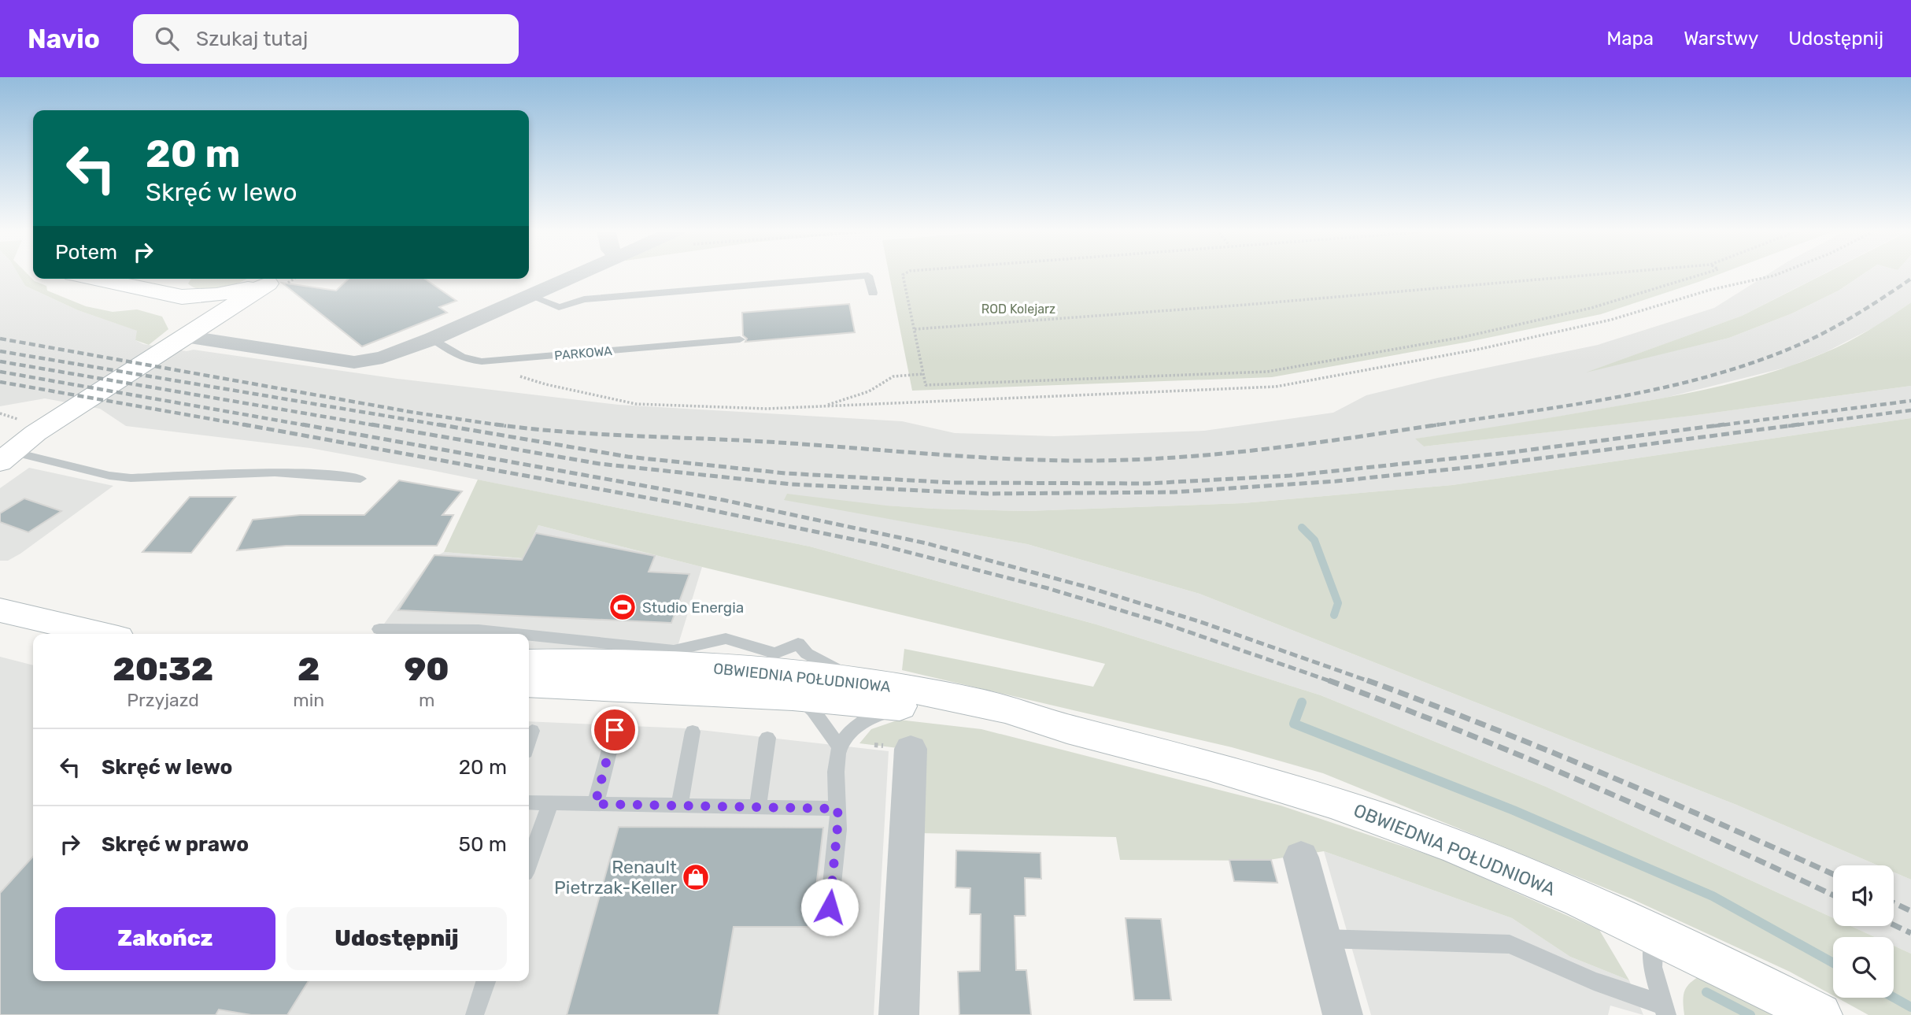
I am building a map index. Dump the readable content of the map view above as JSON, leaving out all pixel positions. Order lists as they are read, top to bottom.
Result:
{
  "streets": {
    "main road": ["OBWIEDNIA POŁUDNIOWA"],
    "lane": ["PARKOWA"]
  },
  "parks": ["ROD Kolejarz"],
  "places": {
    "sports": ["Studio Energia"],
    "shop": ["Renault Pietrzak-Keller"]
  },
  "page": {
    "header": "Navio",
    "search": "Szukaj tutaj",
    "nav": ["Mapa", "Warstwy", "Udostępnij"],
    "turn": ["20 m", "Skręć w lewo"],
    "then": "Potem",
    "eta": [
      "20:32",
      "Przyjazd",
      "2",
      "min",
      "90",
      "m"
    ],
    "list": [
      {
        "name": "Skręć w lewo",
        "value": "20 m"
      },
      {
        "name": "Skręć w prawo",
        "value": "50 m"
      }
    ],
    "buttons": ["Zakończ", "Udostępnij"]
  }
}
